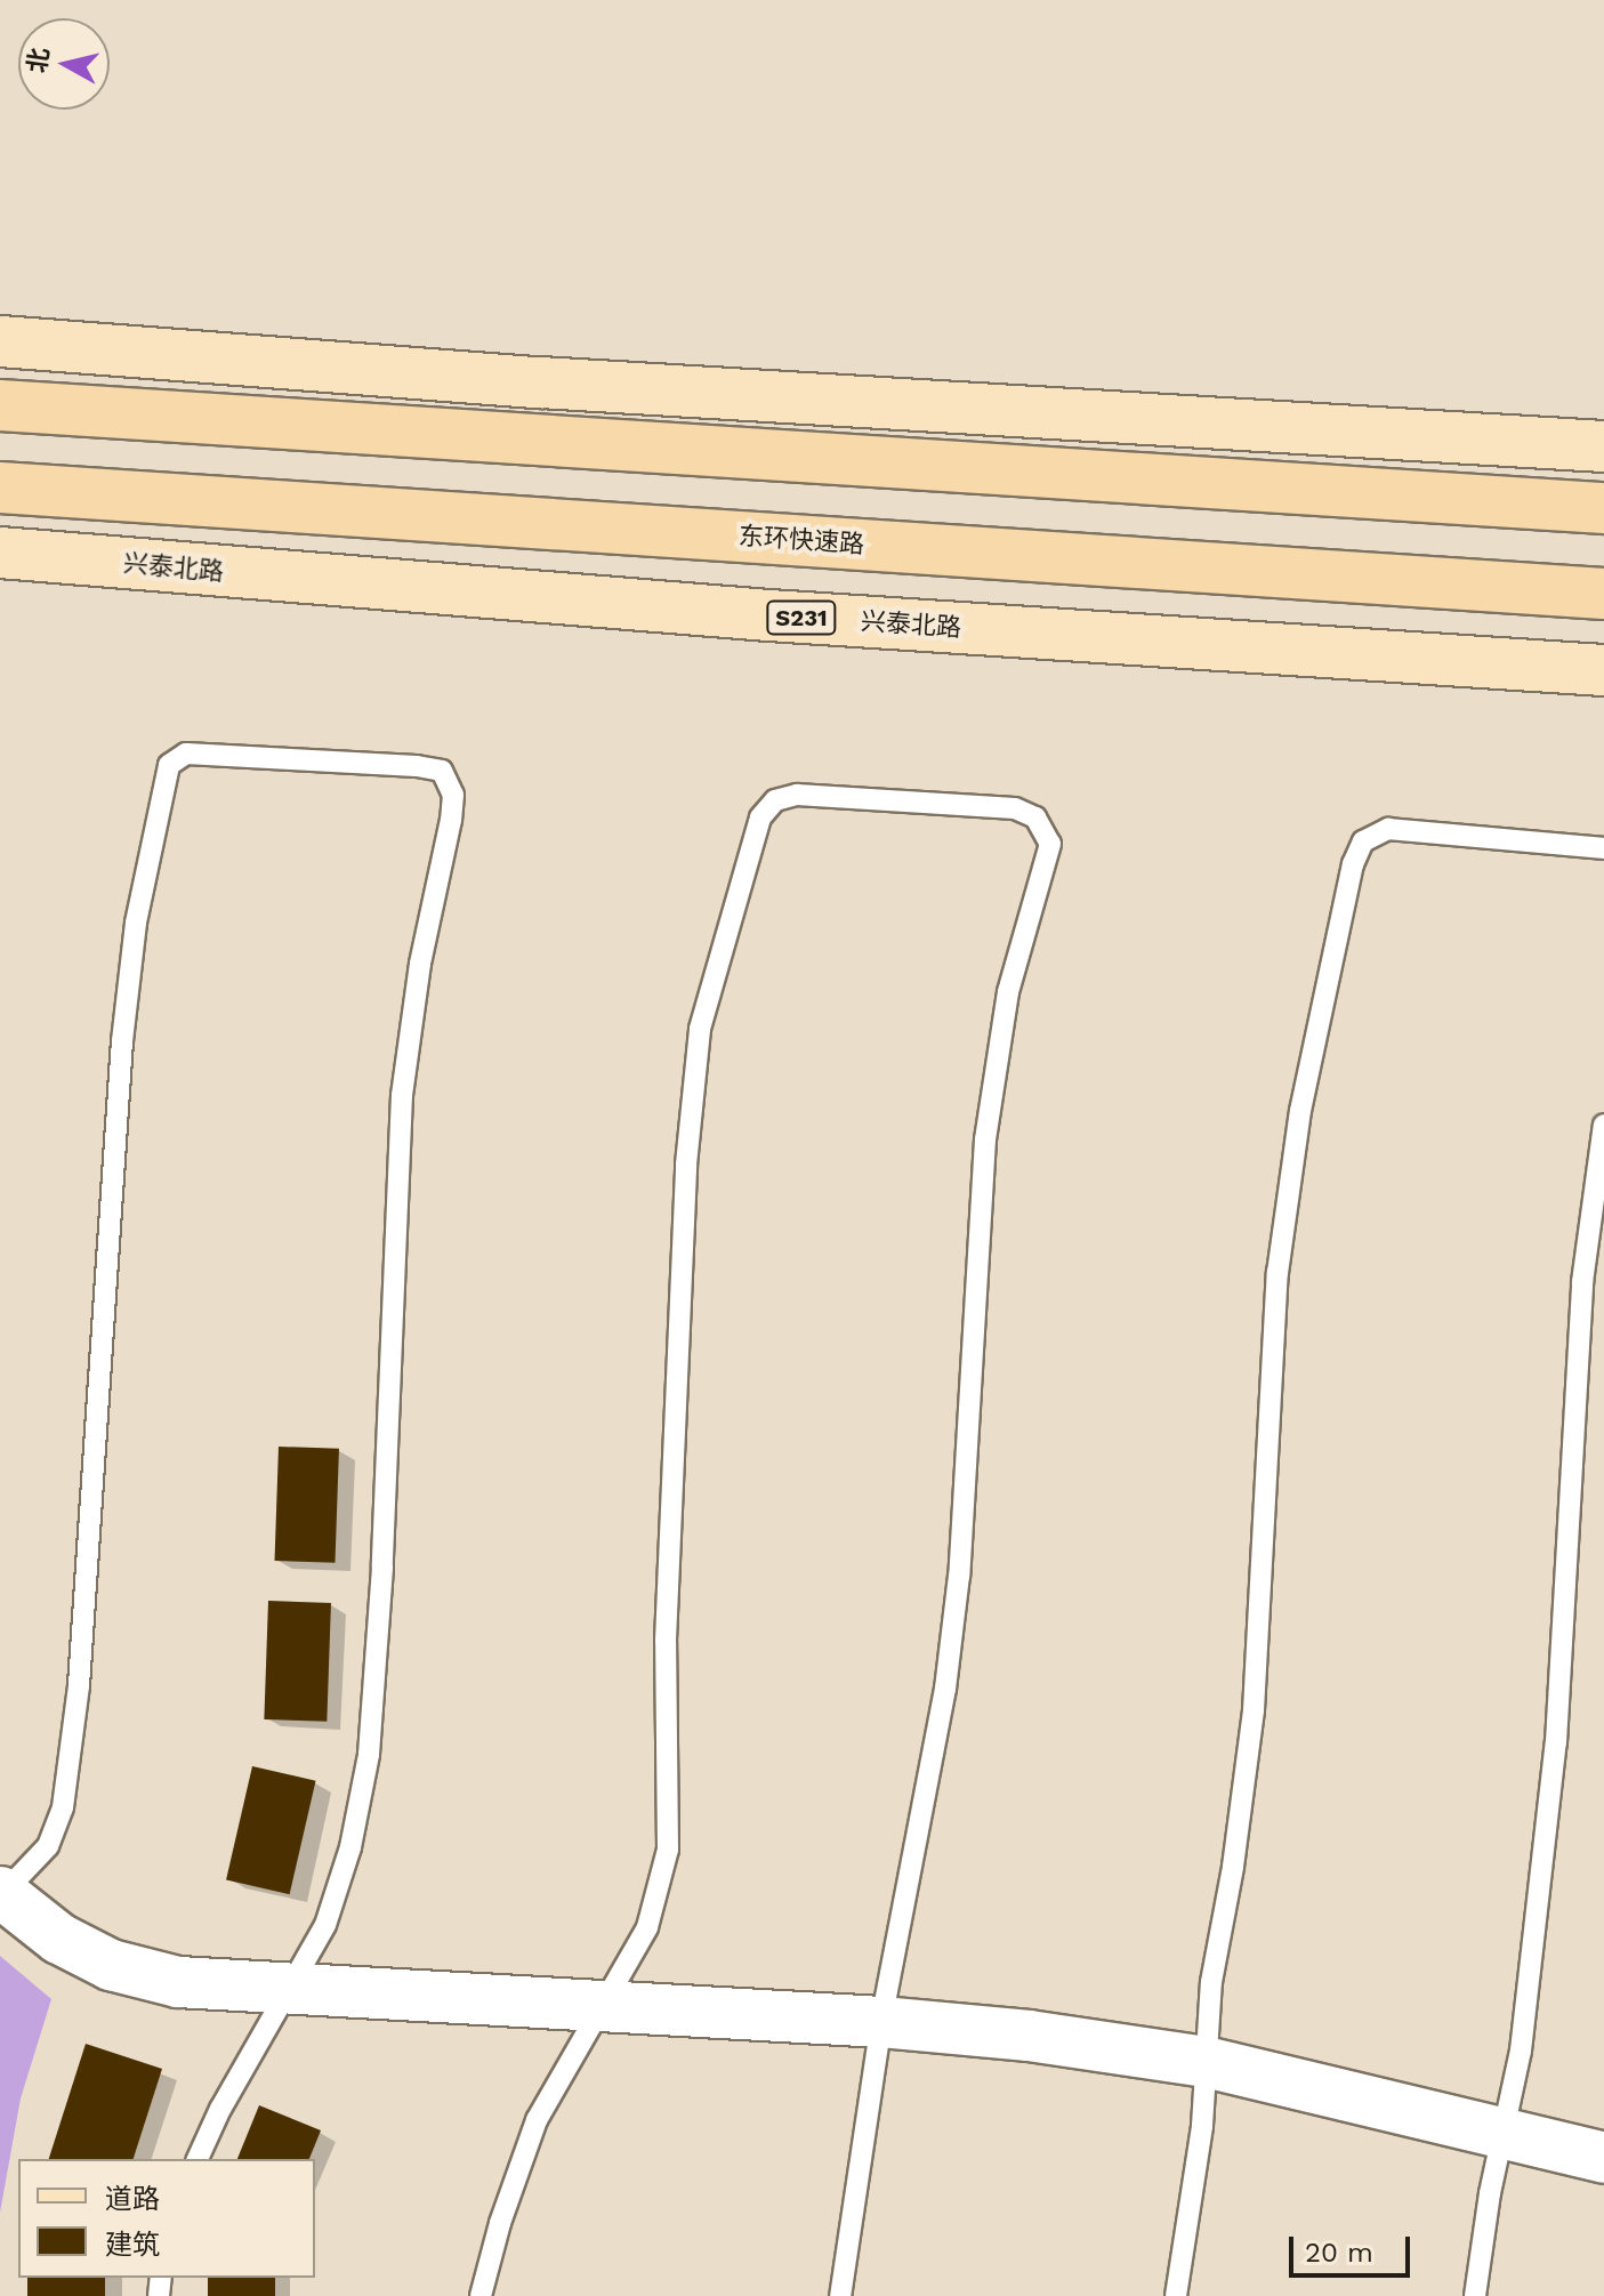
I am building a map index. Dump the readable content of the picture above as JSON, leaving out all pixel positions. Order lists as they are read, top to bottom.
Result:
{
  "streets": {
    "highway": ["东环快速路"],
    "main road": ["兴泰北路", "S231"]
  },
  "legend": ["道路", "建筑"],
  "scale_bar": "20 m",
  "north": "left"
}
